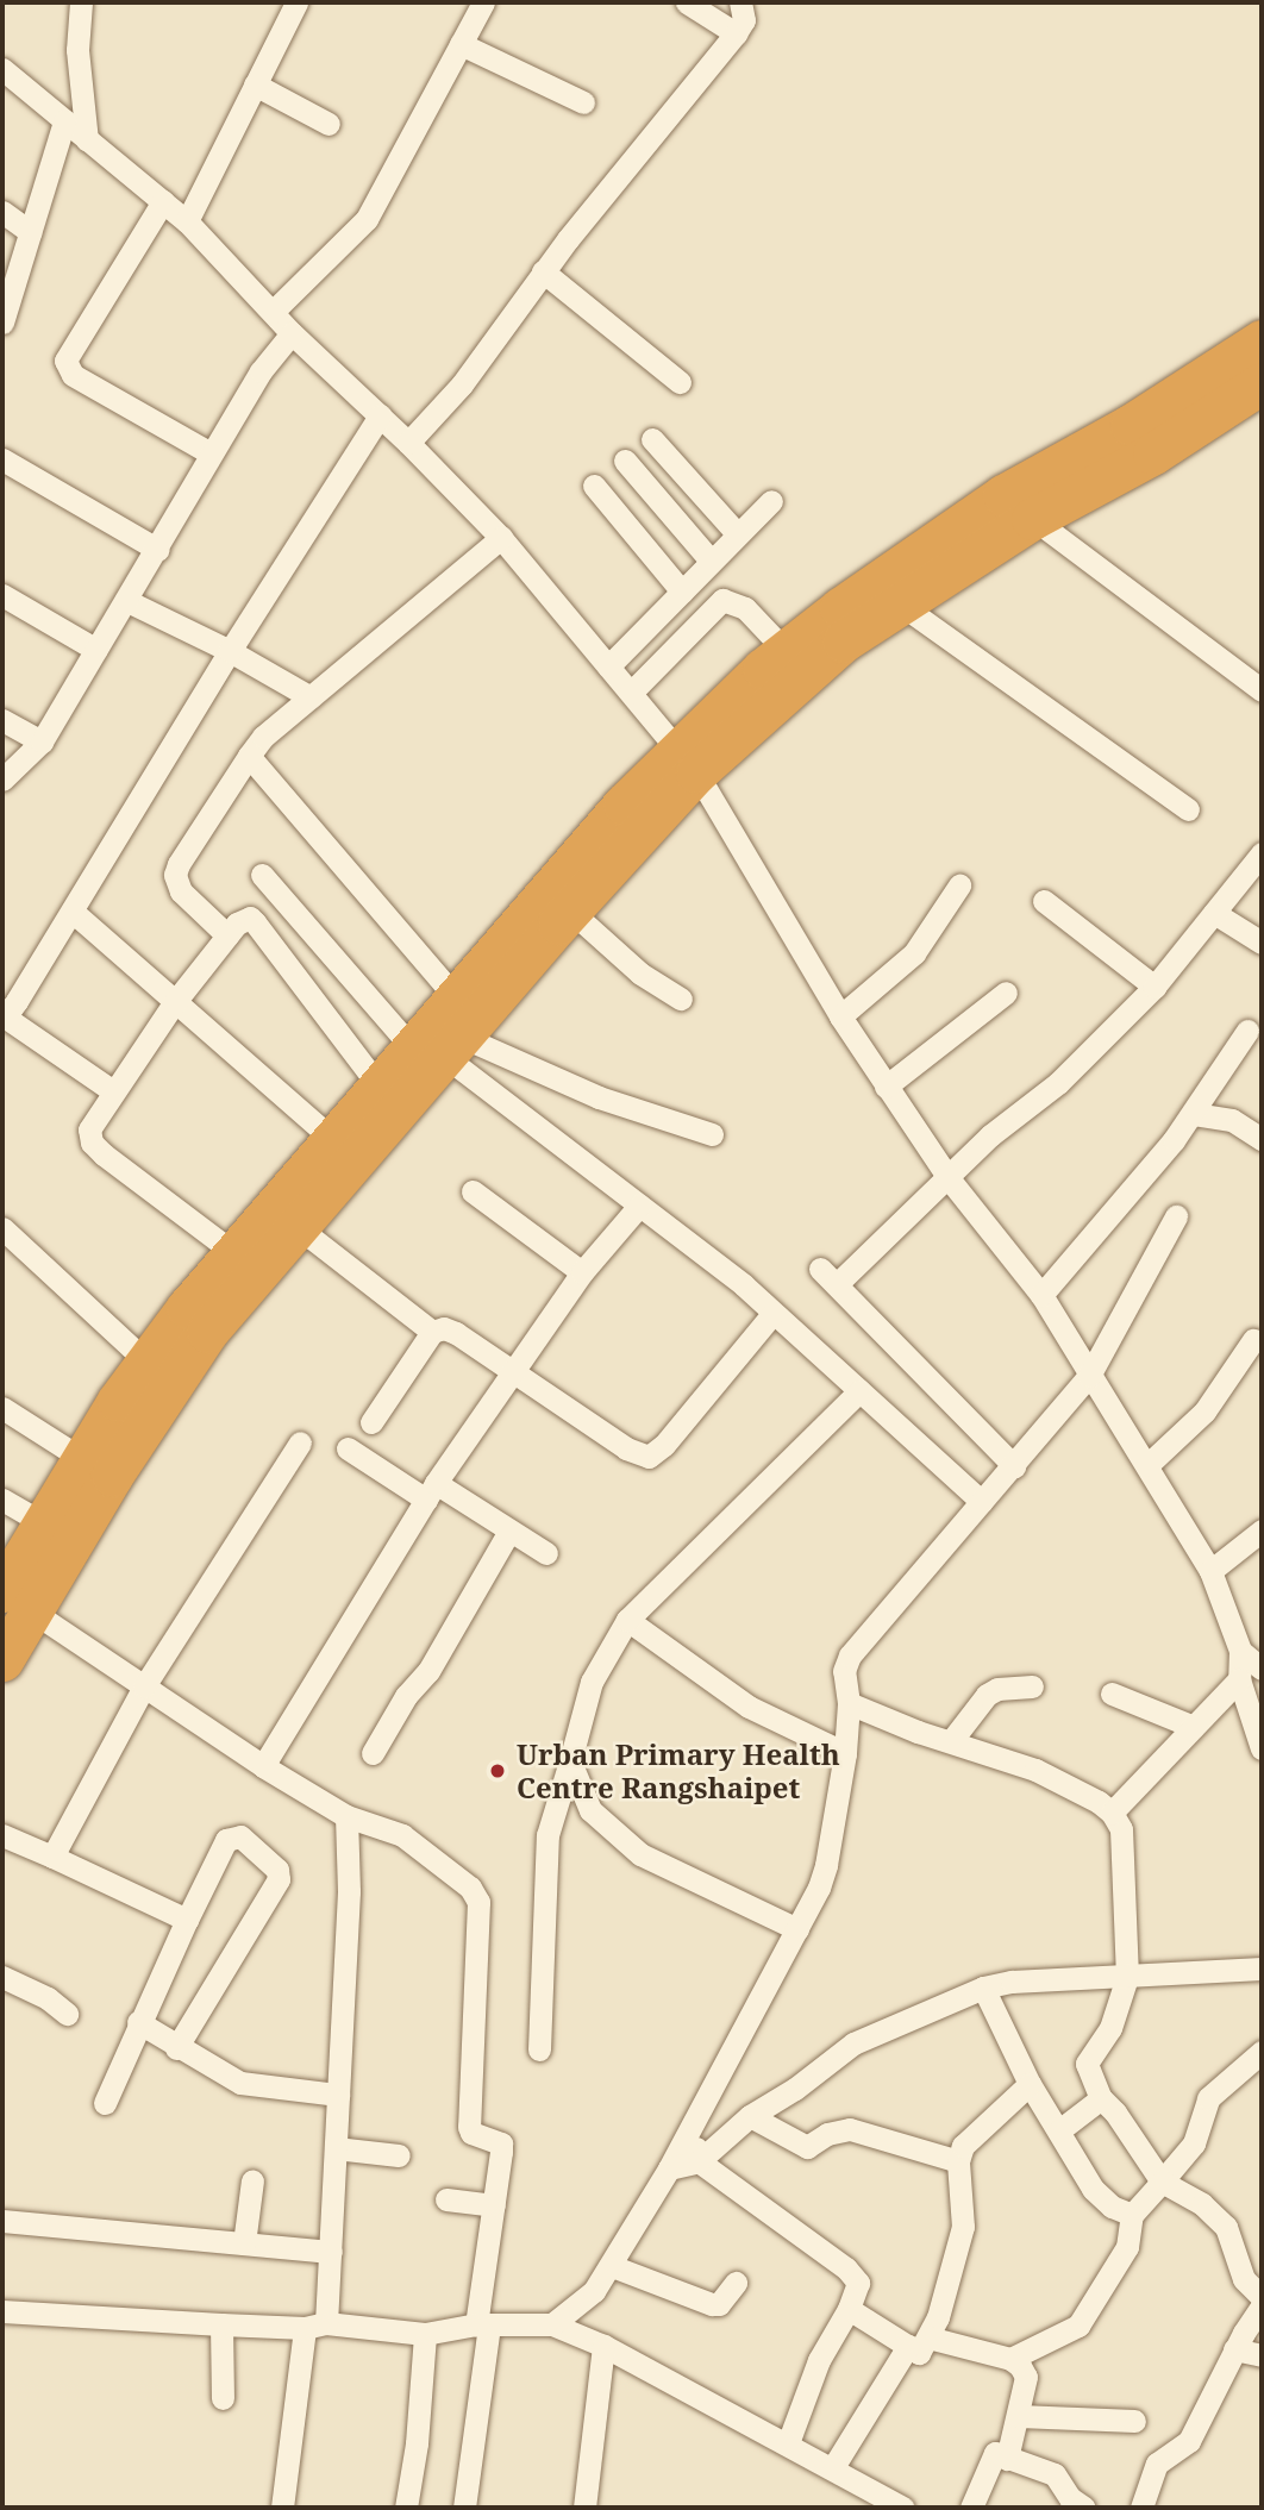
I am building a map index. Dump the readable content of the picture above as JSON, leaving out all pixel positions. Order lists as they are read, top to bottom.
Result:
{
  "places": ["Urban Primary Health Centre Rangshaipet"]
}
